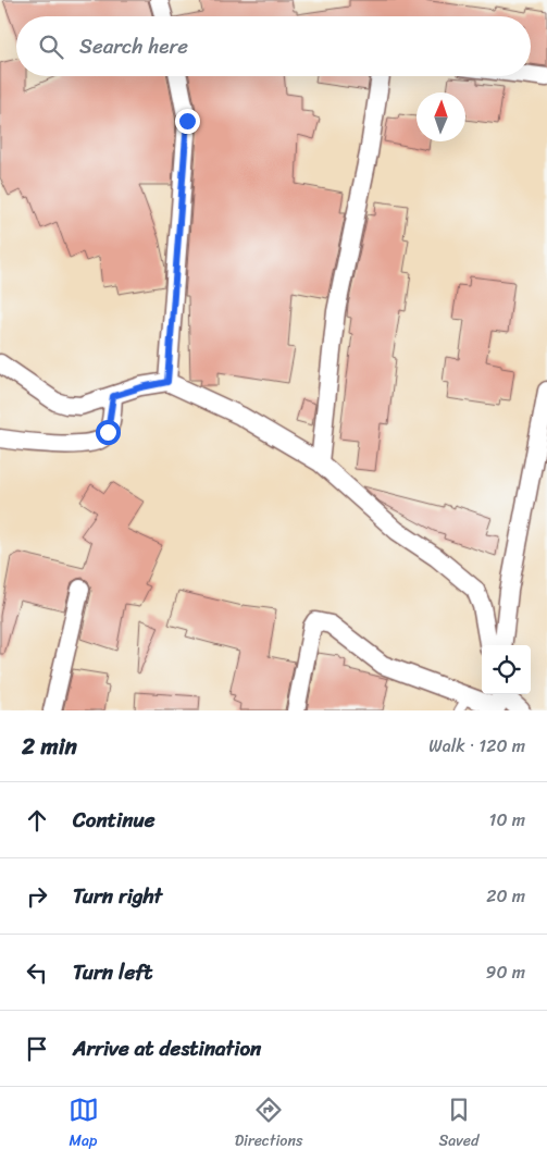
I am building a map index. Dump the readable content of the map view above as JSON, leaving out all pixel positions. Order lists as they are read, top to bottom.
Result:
{
  "north": "top",
  "page": {
    "search": "Search here",
    "heading": ["2 min", "Walk · 120 m"],
    "list": [
      ["Continue", "10 m"],
      ["Turn right", "20 m"],
      ["Turn left", "90 m"],
      "Arrive at destination"
    ],
    "nav": ["Map", "Directions", "Saved"]
  }
}
